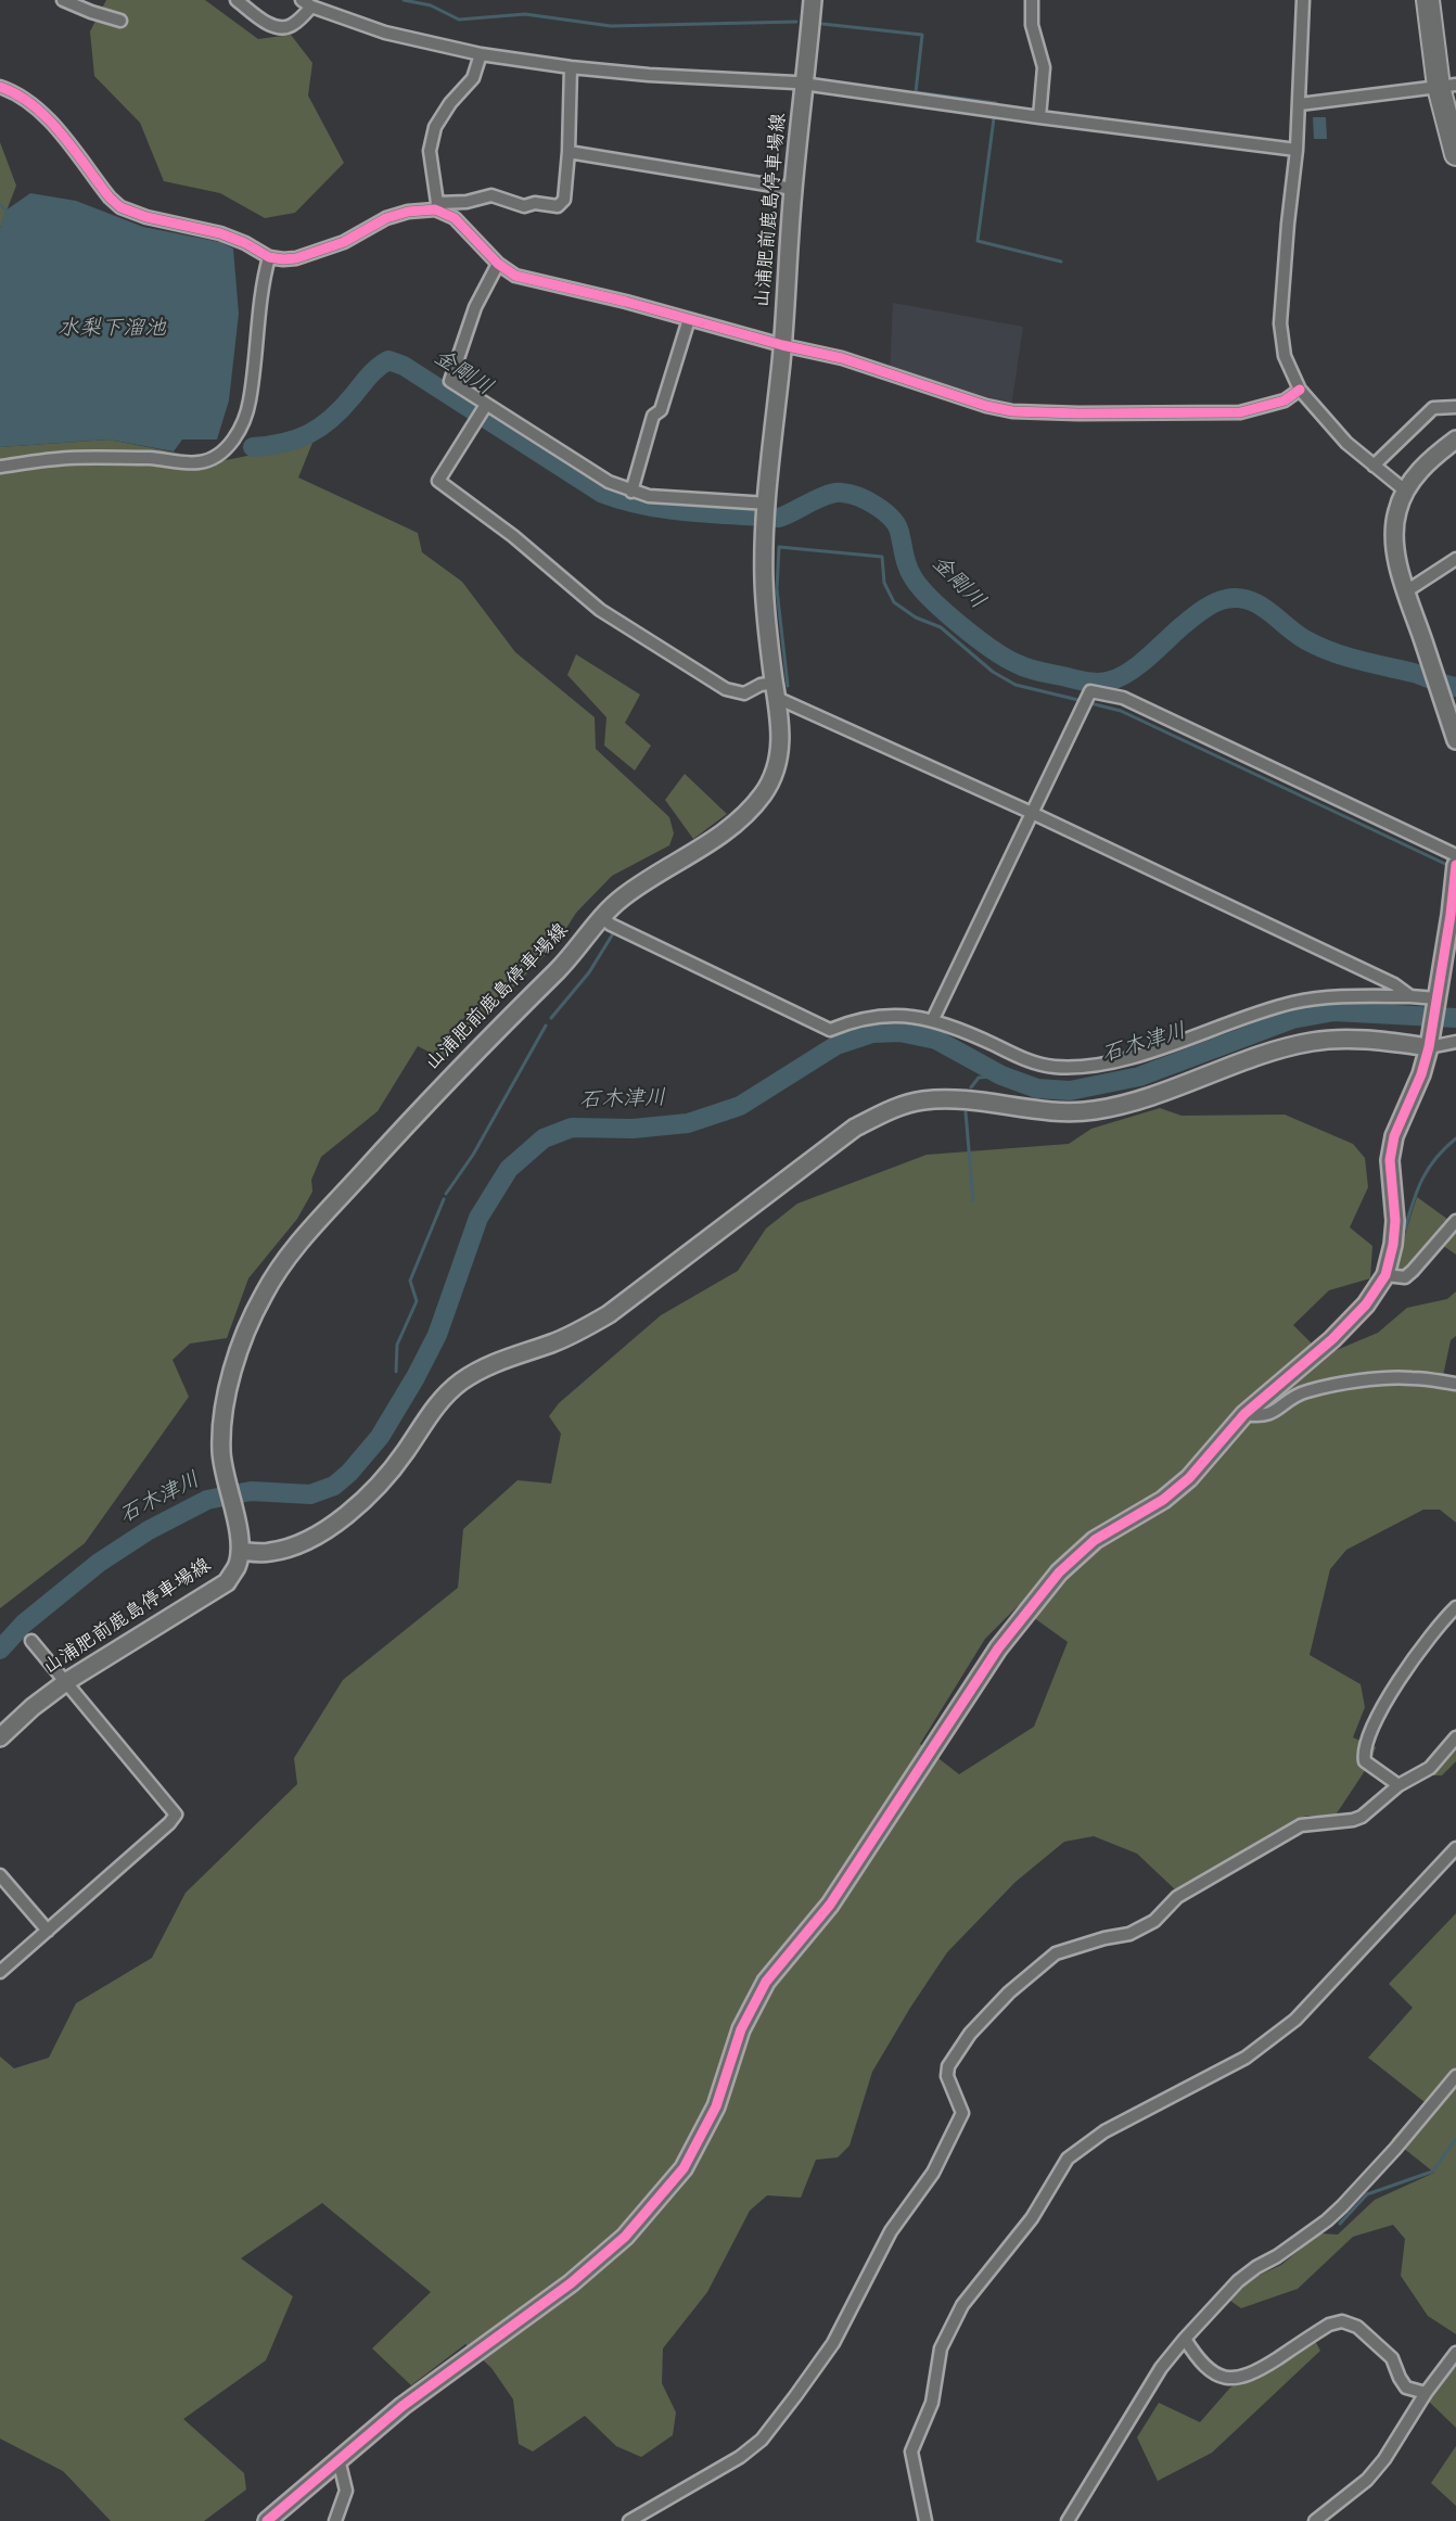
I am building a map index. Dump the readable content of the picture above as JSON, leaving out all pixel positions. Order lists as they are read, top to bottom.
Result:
{
  "streets": {
    "street": ["山浦肥前鹿島停車場線"]
  },
  "water": ["水梨下溜池", "金剛川", "石木津川"]
}
